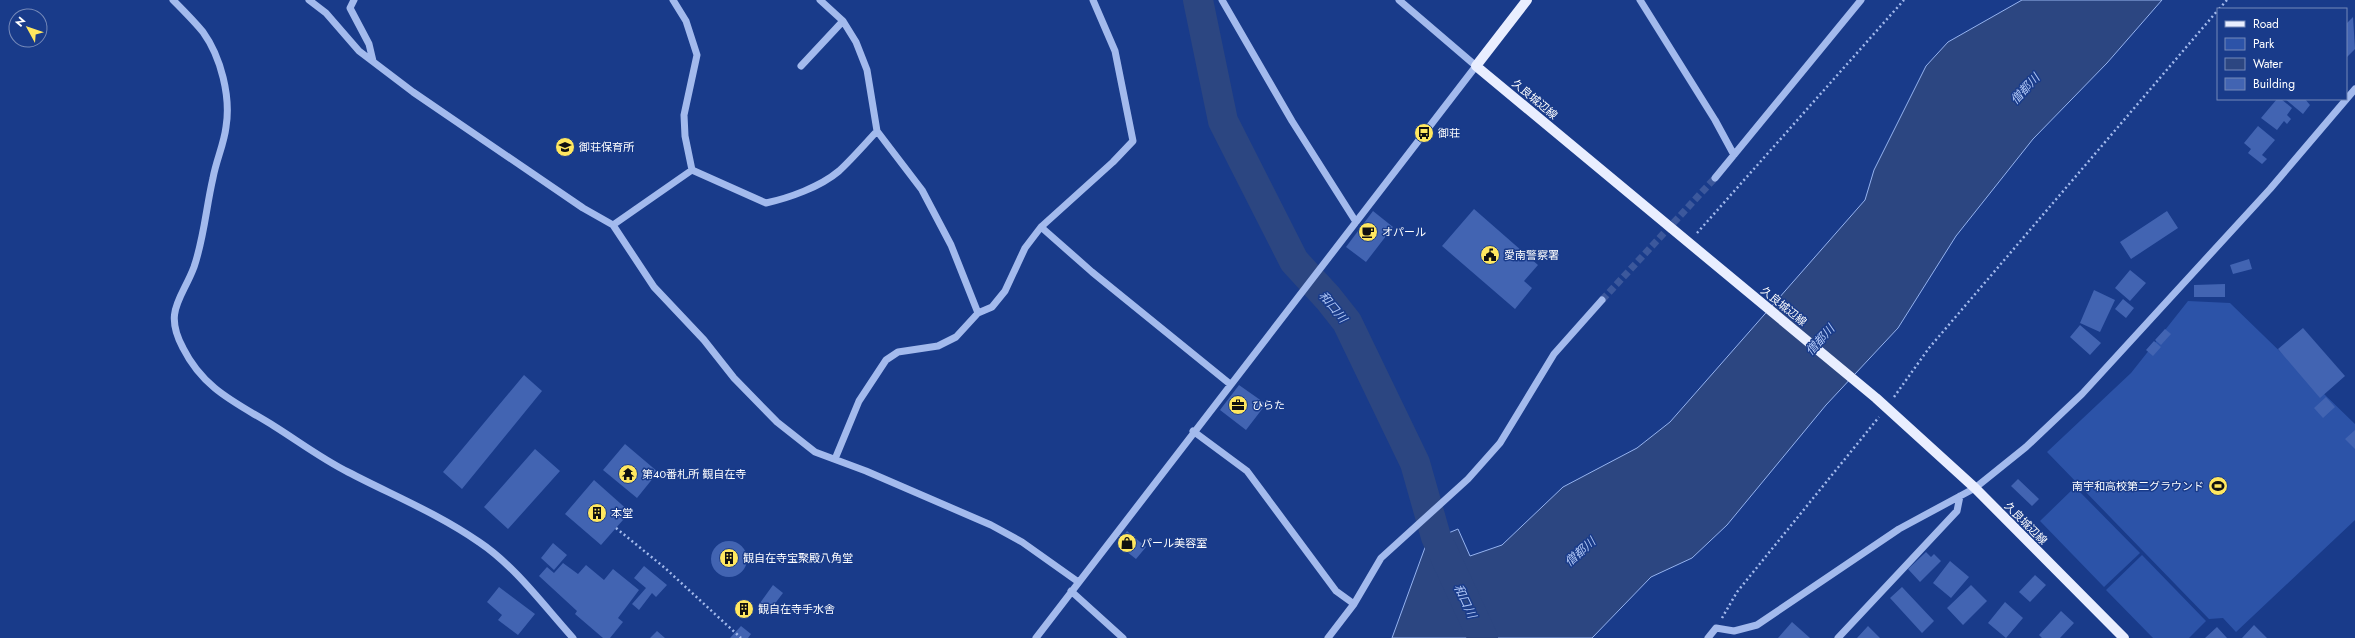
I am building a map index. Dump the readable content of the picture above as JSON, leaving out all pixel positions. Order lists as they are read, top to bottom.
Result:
{
  "streets": {
    "main road": ["久良城辺線"]
  },
  "water": ["僧都川", "和口川"],
  "places": {
    "bus stop": ["御荘"],
    "school or university": ["御荘保育所"],
    "cafe": ["オパール"],
    "public building": ["愛南警察署"],
    "office": ["ひらた"],
    "temple": ["第40番札所 観自在寺"],
    "sports": ["南宇和高校第二グラウンド"],
    "building": ["本堂", "観自在寺宝聚殿八角堂", "観自在寺手水舎"],
    "shop": ["パール美容室"]
  },
  "legend": [
    "Road",
    "Park",
    "Water",
    "Building"
  ],
  "north": "top left"
}
